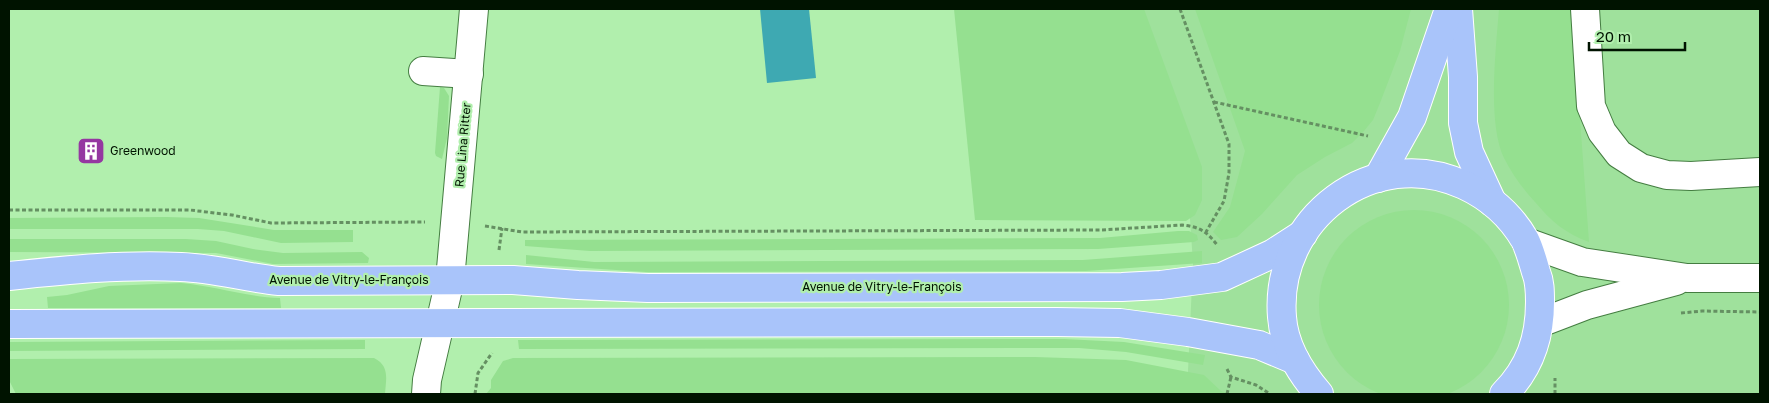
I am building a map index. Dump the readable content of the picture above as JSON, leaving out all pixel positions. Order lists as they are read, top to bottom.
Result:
{
  "streets": {
    "main road": ["Avenue de Vitry-le-François"],
    "street": ["Rue Lina Ritter"]
  },
  "crossings": [
    ["Rue Lina Ritter", "Avenue de Vitry-le-François"]
  ],
  "places": {
    "building": ["Greenwood"]
  },
  "scale_bar": "20 m"
}
